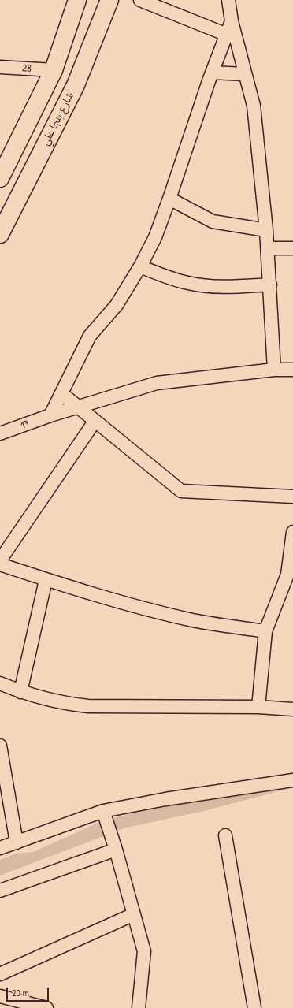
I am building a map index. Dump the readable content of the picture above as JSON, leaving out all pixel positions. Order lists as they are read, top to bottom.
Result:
{
  "streets": {
    "main road": ["شارع بنجا علي"],
    "street": ["28", "17"]
  },
  "scale_bar": "20 m"
}
